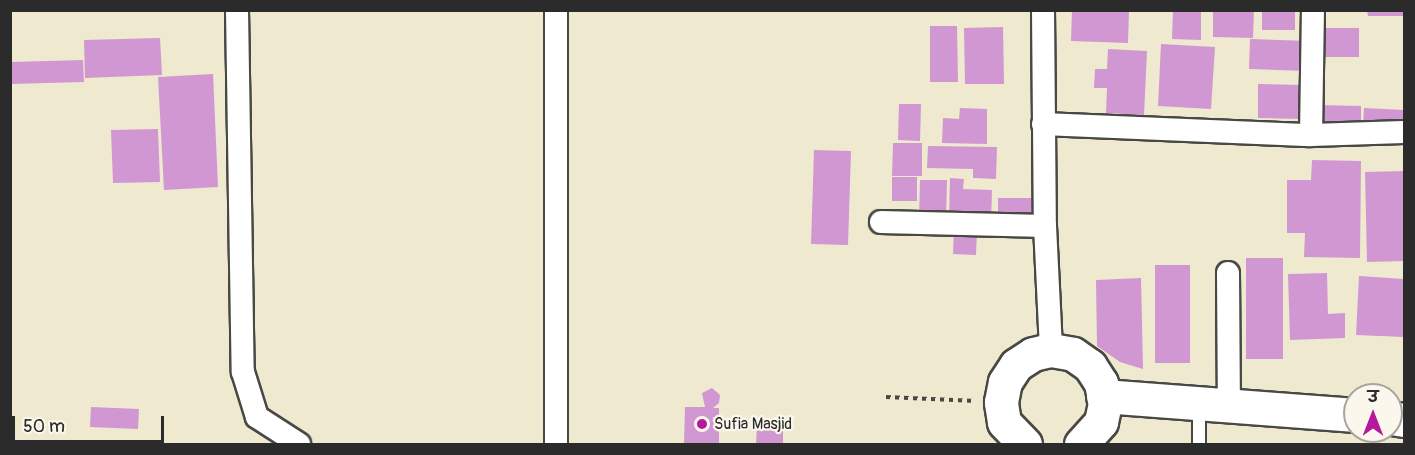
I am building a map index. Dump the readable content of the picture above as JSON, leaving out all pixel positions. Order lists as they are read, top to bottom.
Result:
{
  "places": ["Sufia Masjid"],
  "scale_bar": "50 m",
  "north": "top"
}
